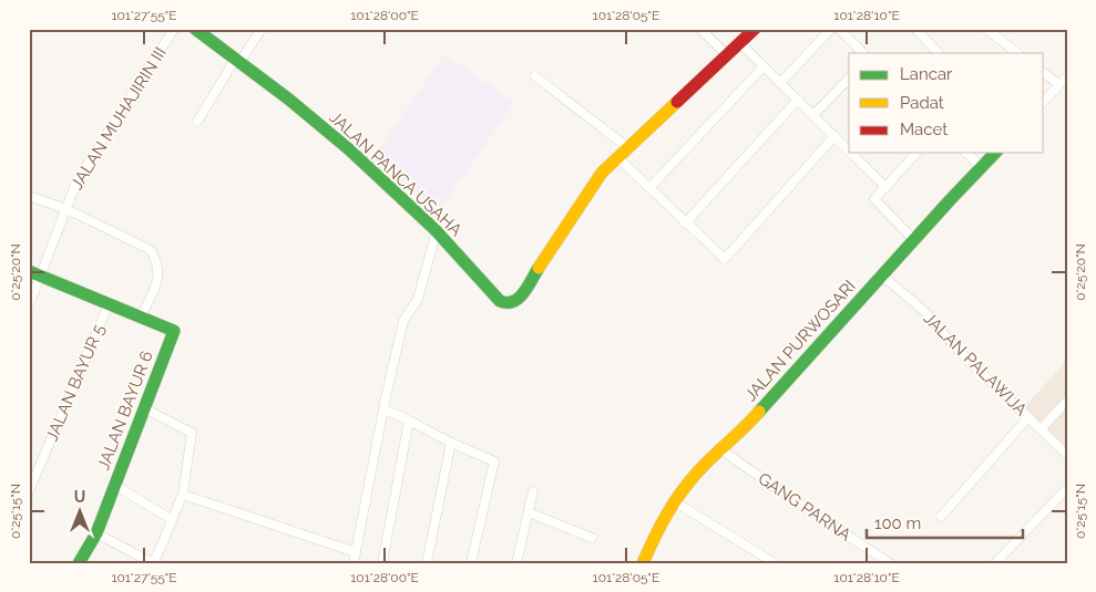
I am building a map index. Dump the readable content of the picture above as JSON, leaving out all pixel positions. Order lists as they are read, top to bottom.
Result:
{
  "streets": {
    "street": [
      "JALAN MUHAJIRIN III",
      "JALAN PANCA USAHA",
      "JALAN PURWOSARI",
      "JALAN PALAWIJA",
      "JALAN BAYUR 5",
      "JALAN BAYUR 6",
      "GANG PARNA"
    ]
  },
  "crossings": [
    ["JALAN PURWOSARI", "JALAN PALAWIJA"],
    ["JALAN PURWOSARI", "GANG PARNA"]
  ],
  "legend": ["Lancar", "Padat", "Macet"],
  "scale_bar": "100 m",
  "north": "top",
  "coordinates": [
    "101°27'55\"E",
    "101°28'00\"E",
    "101°28'05\"E",
    "101°28'10\"E",
    "0°25'20\"N",
    "0°25'15\"N"
  ]
}
